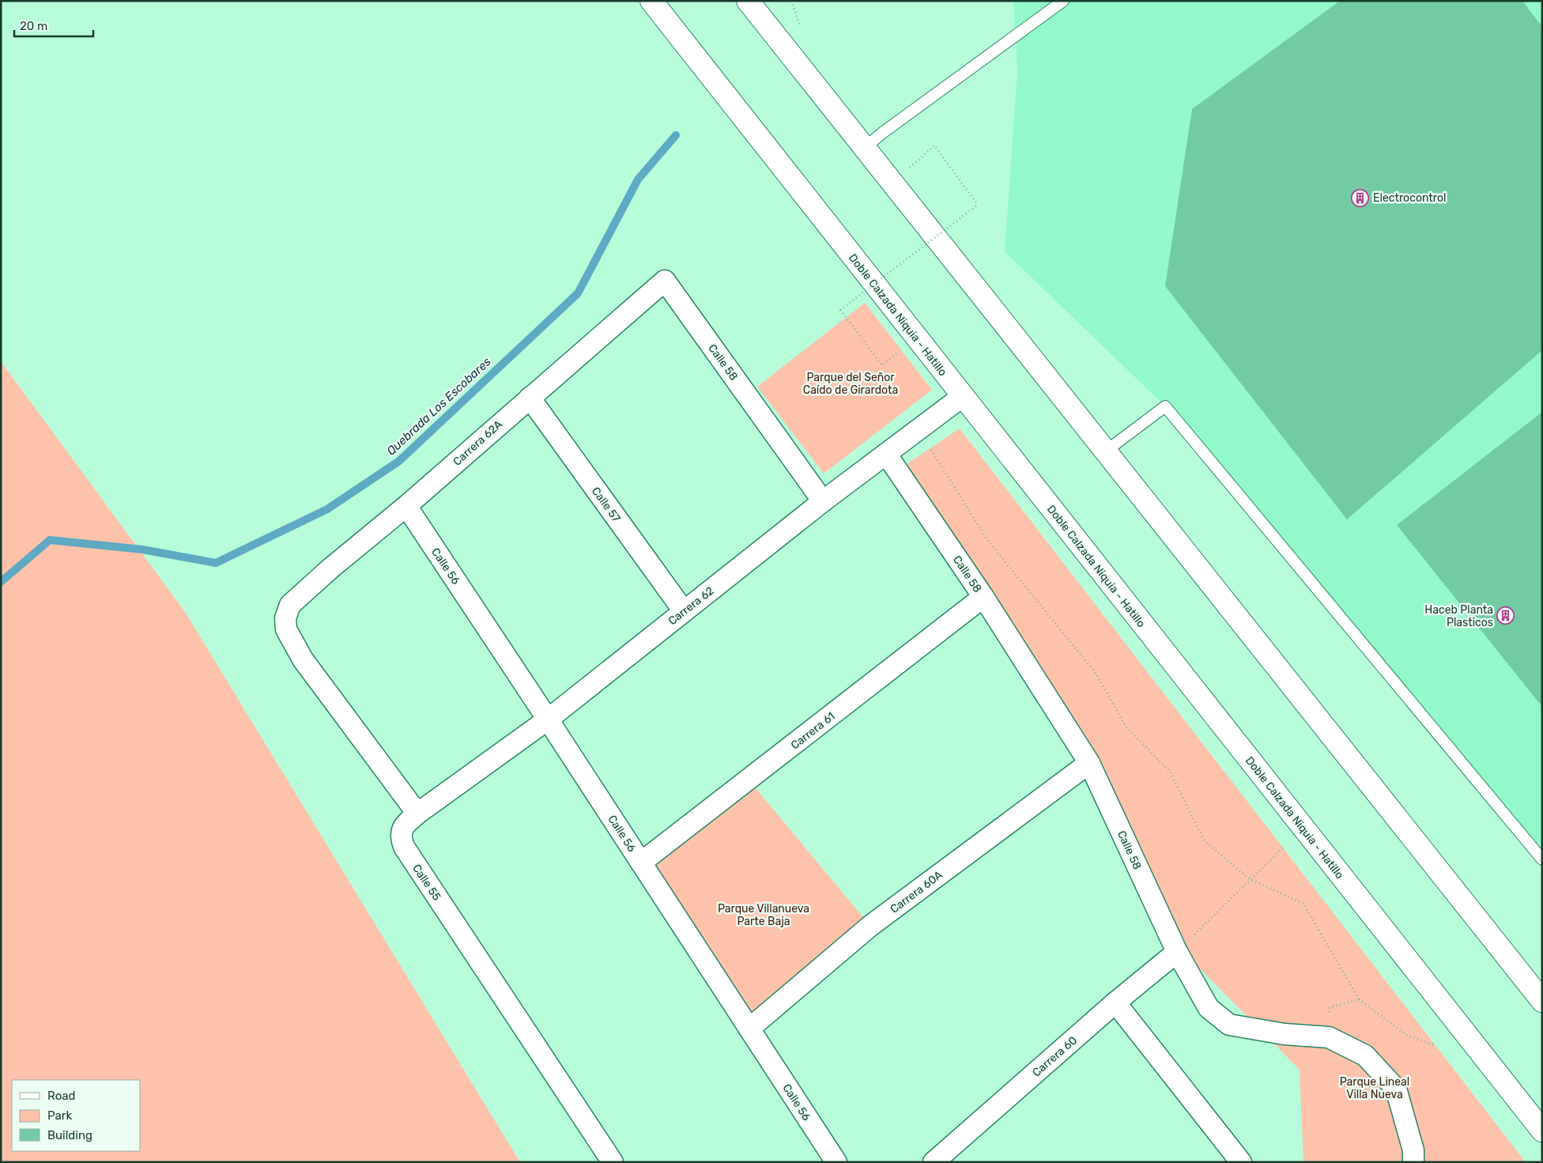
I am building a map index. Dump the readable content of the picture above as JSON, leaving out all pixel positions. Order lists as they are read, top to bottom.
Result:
{
  "streets": {
    "highway": ["Doble Calzada Niquia - Hatillo"],
    "street": [
      "Calle 58",
      "Carrera 62A",
      "Calle 57",
      "Calle 56",
      "Carrera 62",
      "Carrera 61",
      "Calle 55",
      "Carrera 60A",
      "Carrera 60"
    ]
  },
  "crossings": [
    ["Doble Calzada Niquia - Hatillo", "Carrera 62"],
    ["Calle 58", "Carrera 62A"],
    ["Calle 58", "Carrera 62"],
    ["Calle 58", "Carrera 61"],
    ["Calle 58", "Carrera 60A"],
    ["Calle 58", "Carrera 60"],
    ["Carrera 62A", "Calle 57"],
    ["Carrera 62A", "Calle 56"],
    ["Carrera 62A", "Carrera 62"],
    ["Carrera 62A", "Calle 55"],
    ["Calle 57", "Carrera 62"],
    ["Calle 56", "Carrera 62"],
    ["Calle 56", "Carrera 61"],
    ["Calle 56", "Carrera 60A"],
    ["Carrera 62", "Calle 55"]
  ],
  "water": ["Quebrada Los Escobares"],
  "parks": ["Parque del Señor Caído de Girardota", "Parque Villanueva Parte Baja", "Parque Lineal Villa Nueva"],
  "places": {
    "building": ["Electrocontrol", "Haceb Planta Plasticos"]
  },
  "legend": ["Road", "Park", "Building"],
  "scale_bar": "20 m"
}
